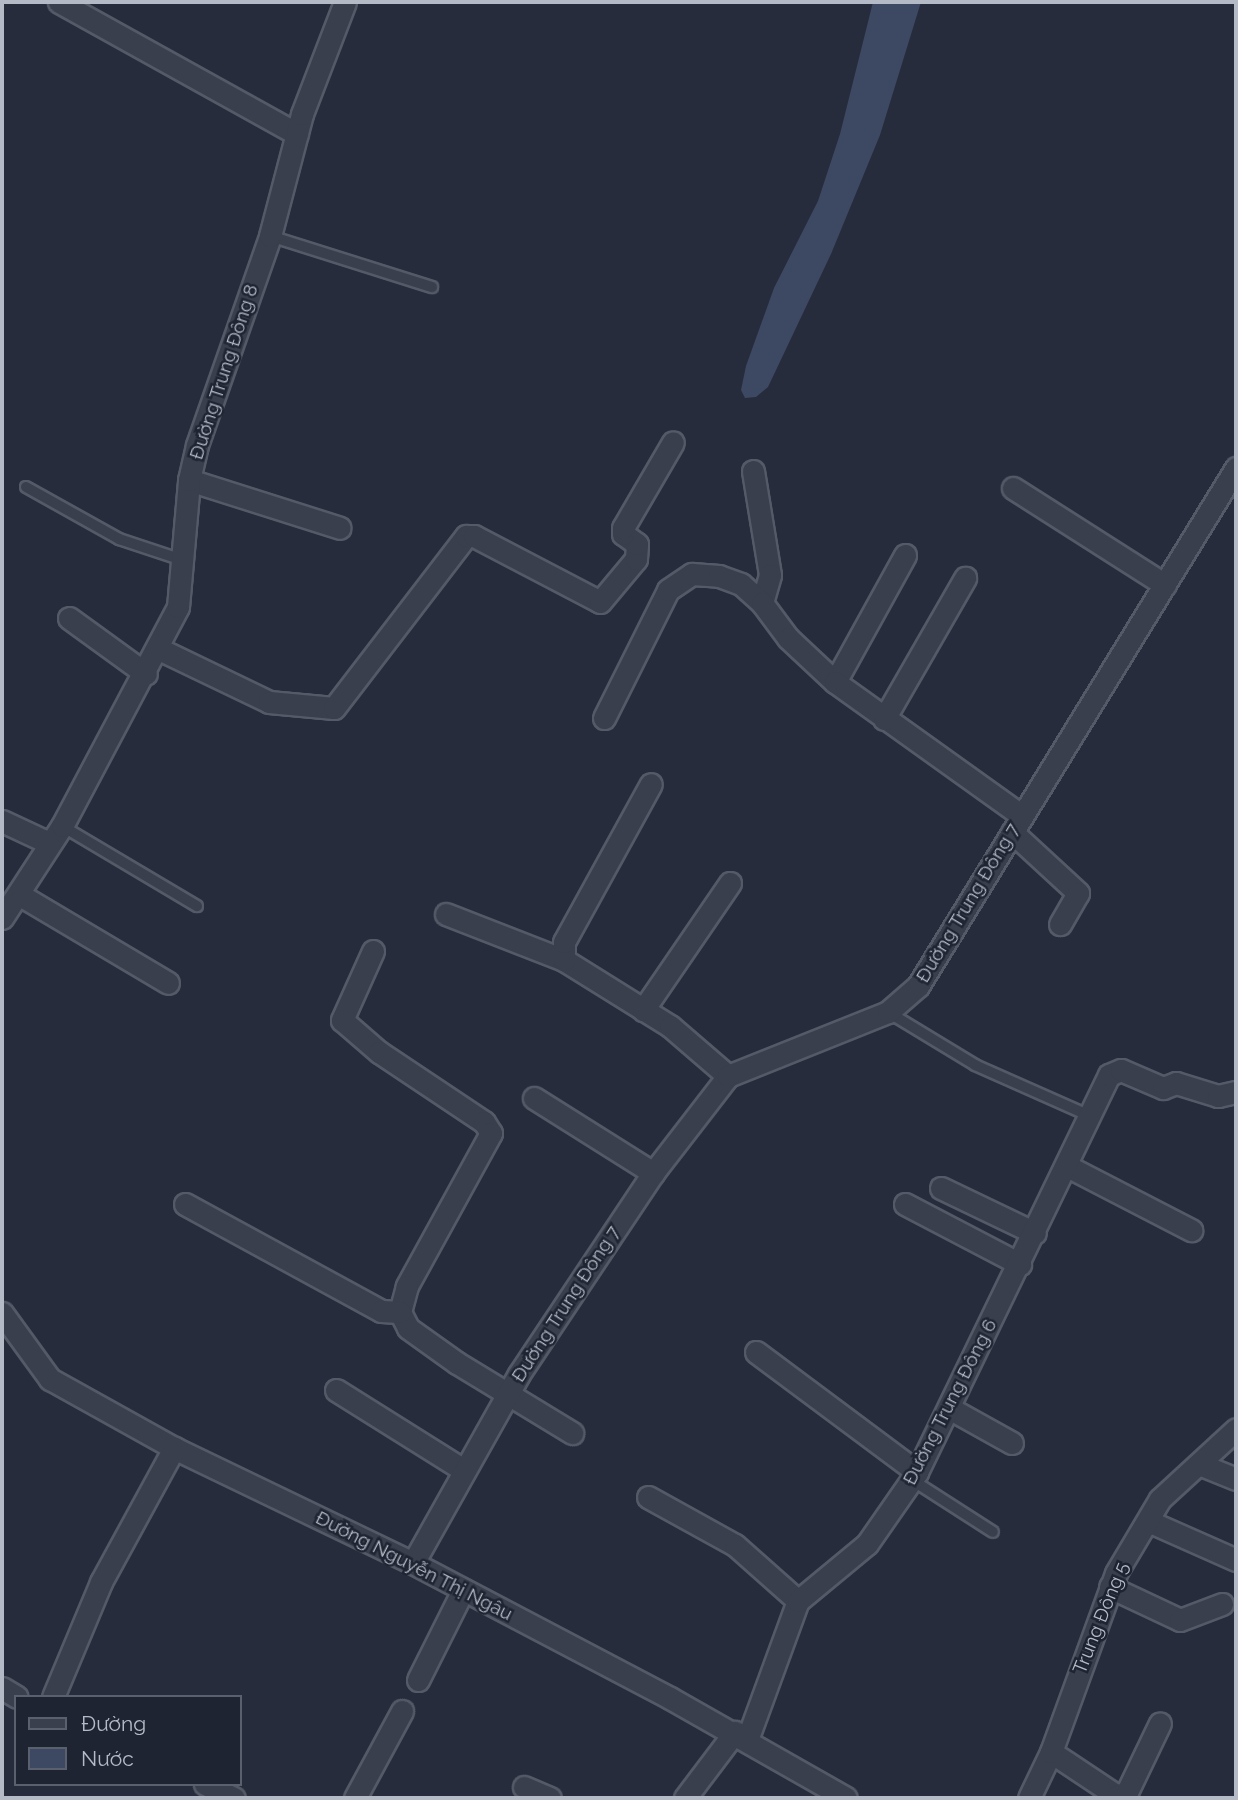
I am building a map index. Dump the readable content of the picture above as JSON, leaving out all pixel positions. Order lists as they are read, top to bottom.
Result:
{
  "streets": {
    "street": [
      "Đường Trung Đông 8",
      "Đường Trung Đông 7",
      "Đường Trung Đông 6",
      "Đường Nguyễn Thị Ngâu",
      "Trung Đông 5"
    ]
  },
  "crossings": [
    ["Đường Trung Đông 7", "Đường Nguyễn Thị Ngâu"]
  ],
  "legend": ["Đường", "Nước"]
}
